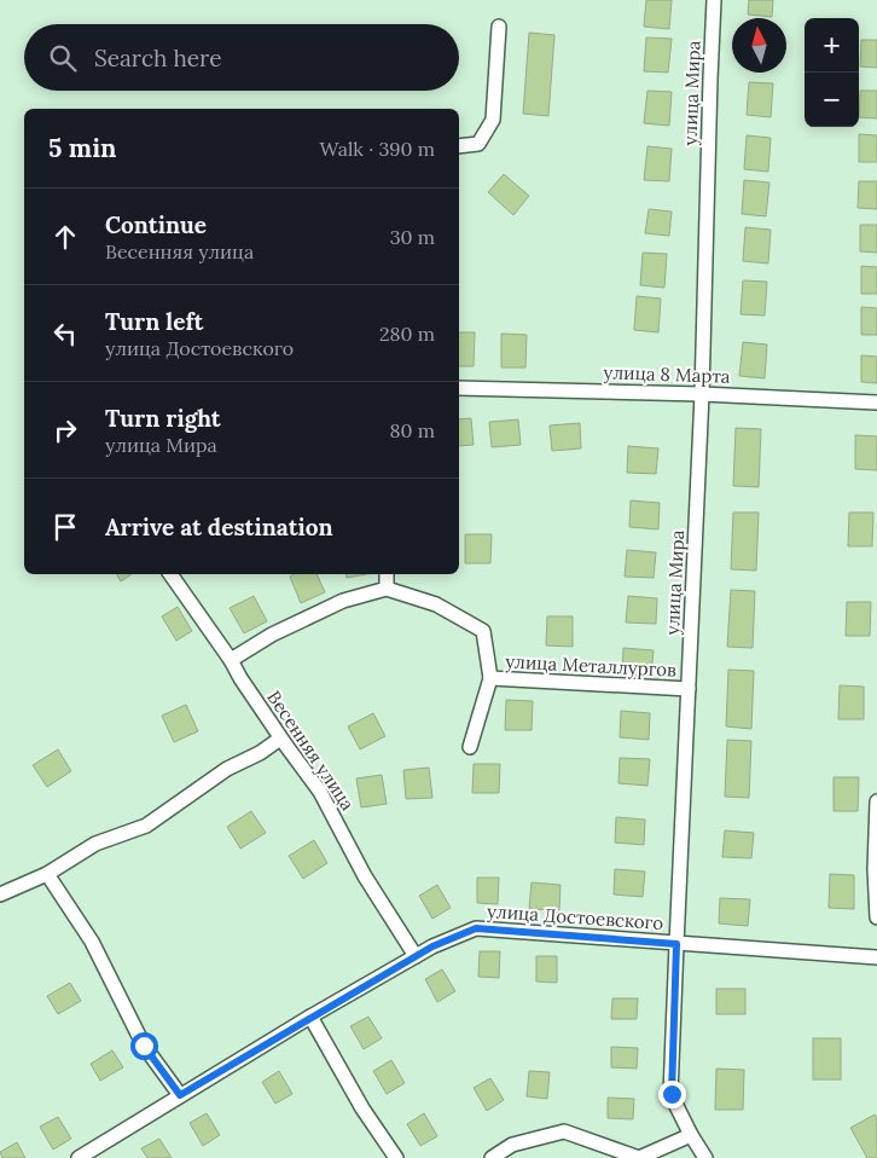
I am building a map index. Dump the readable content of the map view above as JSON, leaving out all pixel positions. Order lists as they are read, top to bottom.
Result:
{
  "streets": {
    "street": [
      "улица Мира",
      "улица 8 Марта",
      "улица Металлургов",
      "Весенняя улица",
      "улица Достоевского"
    ]
  },
  "crossings": [
    ["улица Мира", "улица 8 Марта"],
    ["улица Мира", "улица Металлургов"],
    ["улица Мира", "улица Достоевского"],
    ["Весенняя улица", "улица Достоевского"]
  ],
  "north": "top",
  "page": {
    "map_buttons": ["+", "−"],
    "search": "Search here",
    "heading": ["5 min", "Walk · 390 m"],
    "list": [
      ["Continue", "Весенняя улица", "30 m"],
      ["Turn left", "улица Достоевского", "280 m"],
      ["Turn right", "улица Мира", "80 m"],
      "Arrive at destination"
    ]
  }
}
